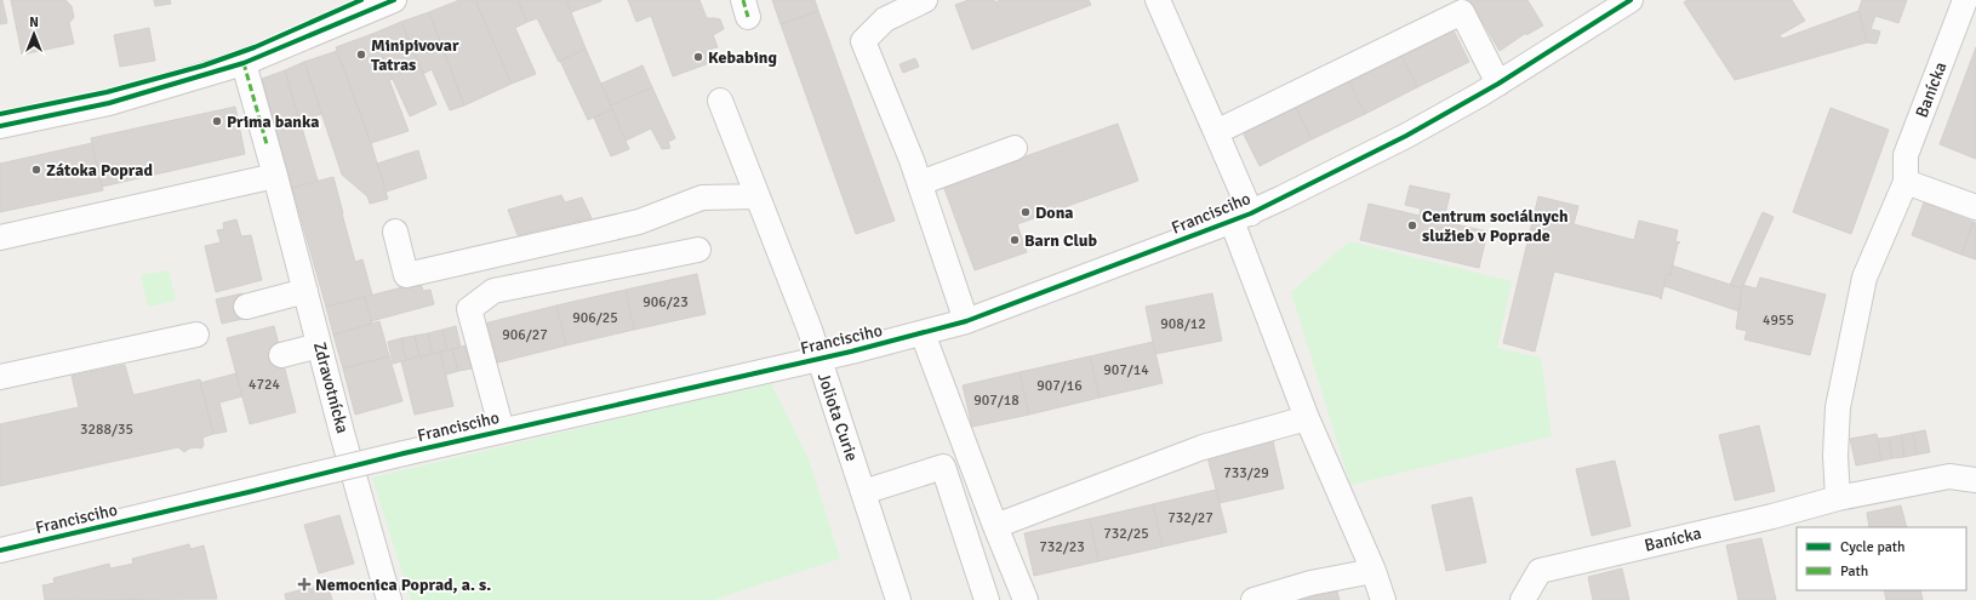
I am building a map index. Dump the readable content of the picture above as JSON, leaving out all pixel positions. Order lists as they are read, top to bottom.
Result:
{
  "streets": {
    "street": [
      "Banícka",
      "Francisciho",
      "Zdravotnícka",
      "Joliota Curie"
    ]
  },
  "crossings": [
    ["Francisciho", "Joliota Curie"]
  ],
  "places": {
    "other": [
      "Minipivovar Tatras",
      "Kebabing",
      "Prima banka",
      "Zátoka Poprad",
      "Dona",
      "Centrum sociálnych služieb v Poprade",
      "Barn Club"
    ],
    "health": ["Nemocnica Poprad, a. s."]
  },
  "house_numbers": [
    "906/23",
    "906/25",
    "4955",
    "908/12",
    "906/27",
    "907/14",
    "4724",
    "907/16",
    "907/18",
    "3288/35",
    "733/29",
    "732/27",
    "732/25",
    "732/23"
  ],
  "legend": ["Cycle path", "Path"],
  "north": "top"
}
